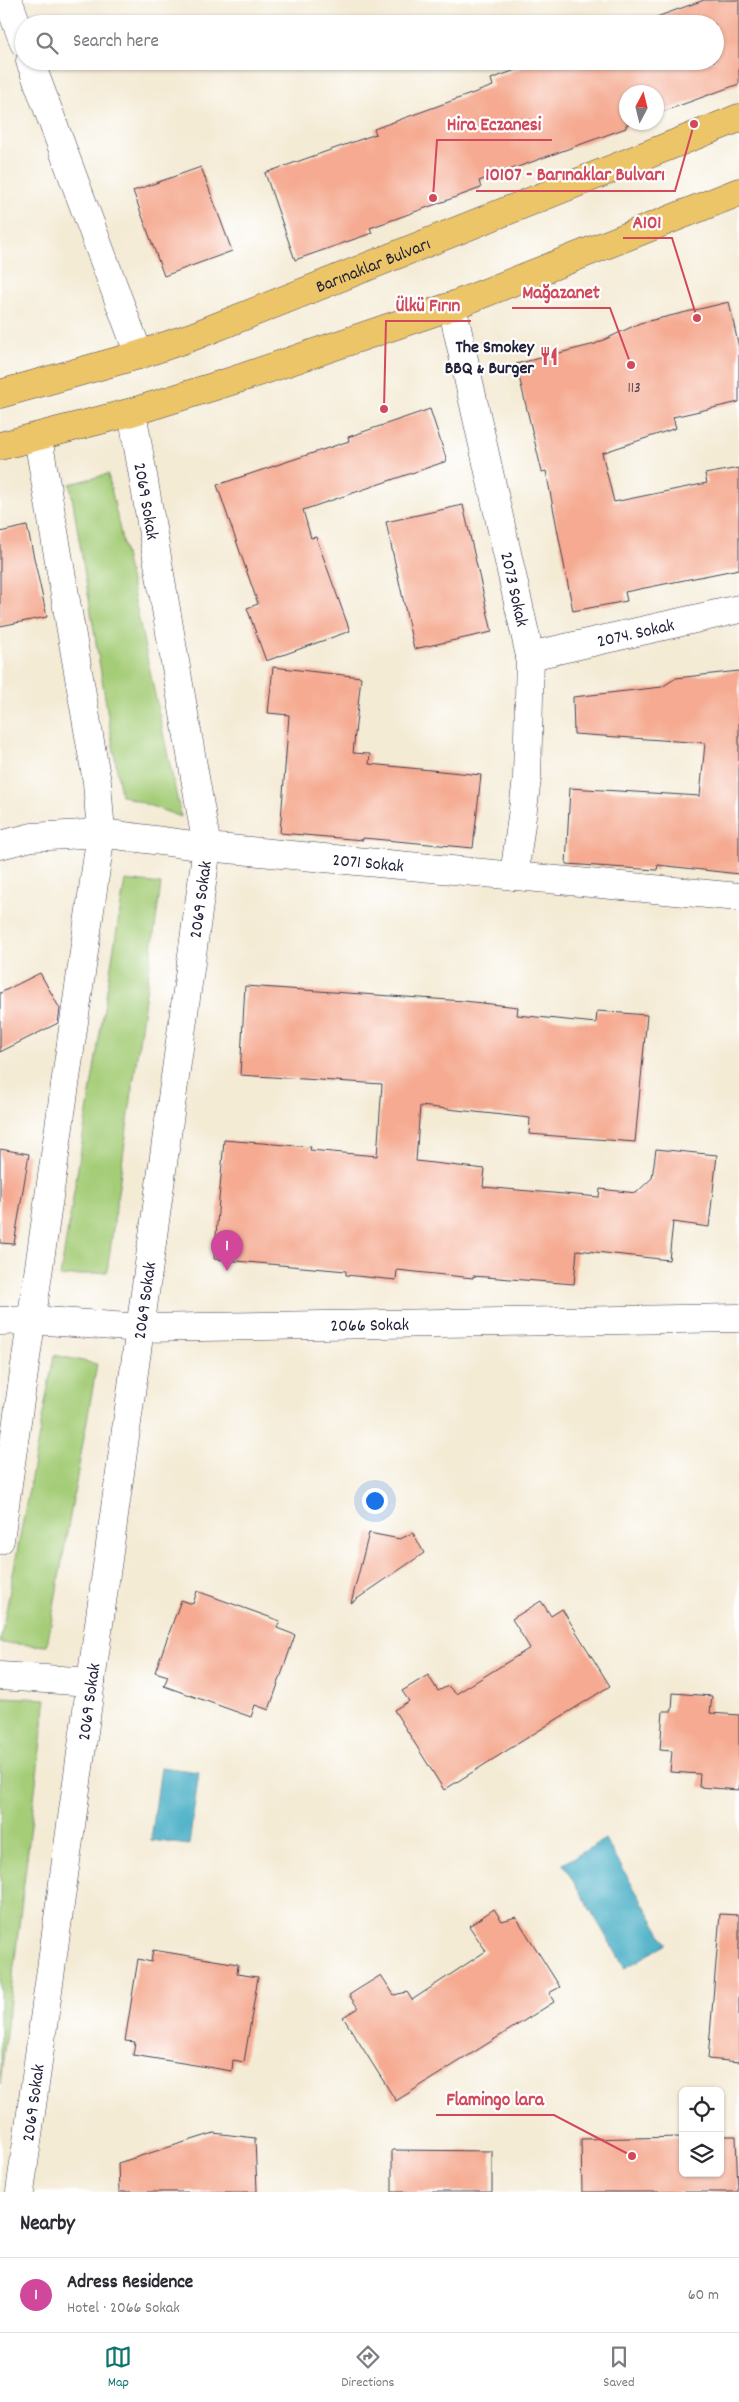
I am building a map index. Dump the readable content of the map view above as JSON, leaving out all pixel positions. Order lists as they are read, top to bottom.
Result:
{
  "streets": {
    "main road": ["Barınaklar Bulvarı"],
    "street": [
      "2069 Sokak",
      "2073 Sokak",
      "2074. Sokak",
      "2071 Sokak",
      "2066 Sokak"
    ]
  },
  "crossings": [
    ["2069 Sokak", "2071 Sokak"],
    ["2069 Sokak", "2066 Sokak"],
    ["2073 Sokak", "2074. Sokak"],
    ["2073 Sokak", "2071 Sokak"]
  ],
  "places": {
    "other": [
      "10107 - Barınaklar Bulvarı",
      "Hira Eczanesi",
      "A101",
      "Mağazanet",
      "Ülkü Fırın",
      "Flamingo lara"
    ],
    "restaurant": ["The Smokey BBQ & Burger"]
  },
  "house_numbers": ["113"],
  "north": "top",
  "page": {
    "search": "Search here",
    "pins": "1",
    "heading": "Nearby",
    "list": [
      {
        "mark": "1",
        "name": "Adress Residence",
        "note": "Hotel · 2066 Sokak",
        "value": "60 m"
      }
    ],
    "nav": ["Map", "Directions", "Saved"]
  }
}
